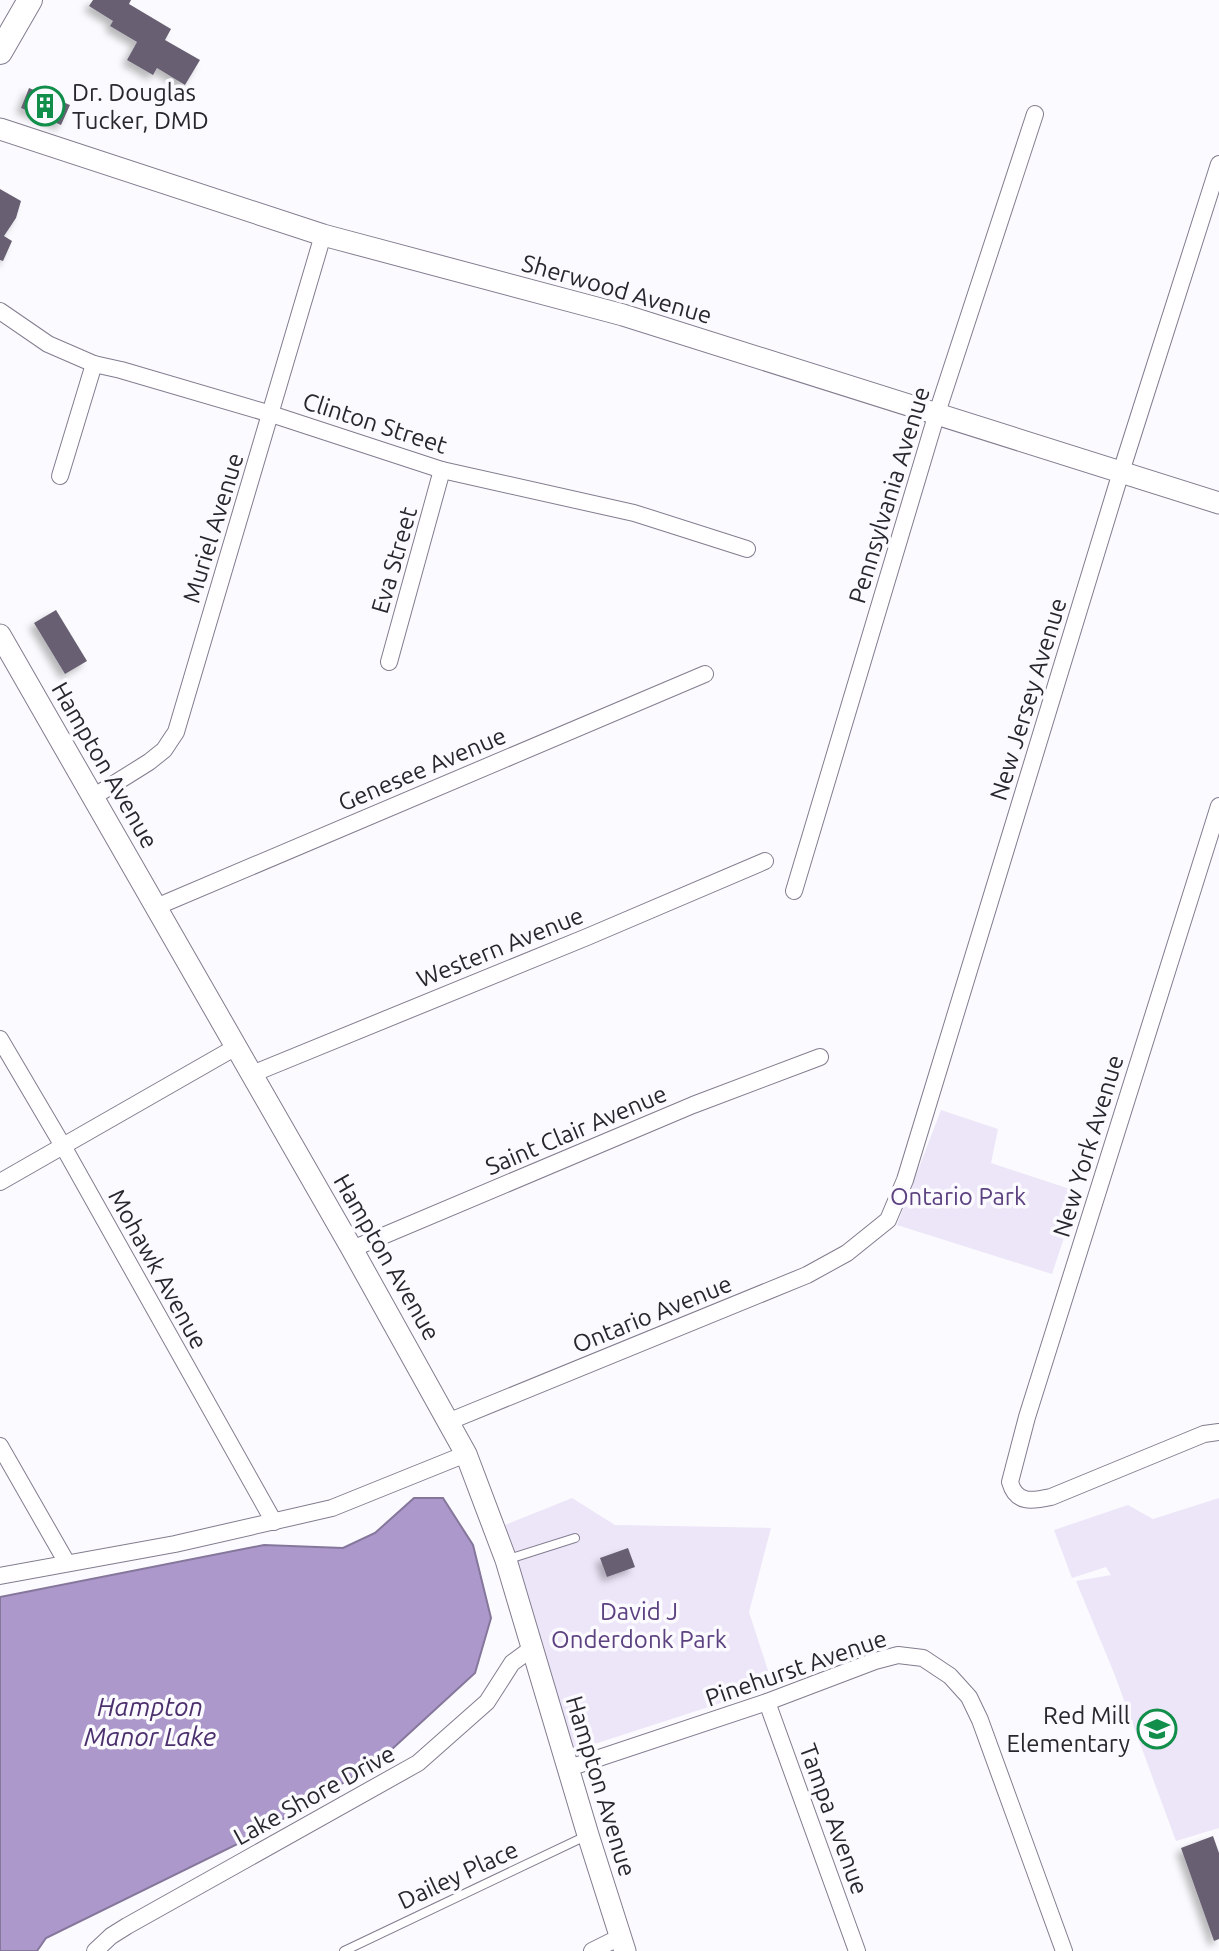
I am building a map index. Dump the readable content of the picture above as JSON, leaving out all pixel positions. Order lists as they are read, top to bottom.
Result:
{
  "streets": {
    "street": [
      "Sherwood Avenue",
      "Clinton Street",
      "Pennsylvania Avenue",
      "Muriel Avenue",
      "Eva Street",
      "New Jersey Avenue",
      "Hampton Avenue",
      "Genesee Avenue",
      "Western Avenue",
      "Saint Clair Avenue",
      "New York Avenue",
      "Mohawk Avenue",
      "Ontario Avenue",
      "Pinehurst Avenue",
      "Lake Shore Drive",
      "Tampa Avenue"
    ],
    "lane": ["Dailey Place"]
  },
  "crossings": [
    ["Sherwood Avenue", "Pennsylvania Avenue"],
    ["Sherwood Avenue", "Muriel Avenue"],
    ["Sherwood Avenue", "New Jersey Avenue"],
    ["Clinton Street", "Muriel Avenue"],
    ["Clinton Street", "Eva Street"],
    ["Muriel Avenue", "Hampton Avenue"],
    ["New Jersey Avenue", "Ontario Avenue"],
    ["Hampton Avenue", "Genesee Avenue"],
    ["Hampton Avenue", "Western Avenue"],
    ["Hampton Avenue", "Saint Clair Avenue"],
    ["Hampton Avenue", "Ontario Avenue"],
    ["Hampton Avenue", "Pinehurst Avenue"],
    ["Hampton Avenue", "Lake Shore Drive"],
    ["Hampton Avenue", "Dailey Place"],
    ["Pinehurst Avenue", "Tampa Avenue"]
  ],
  "water": ["Hampton Manor Lake"],
  "parks": ["Ontario Park", "David J Onderdonk Park"],
  "places": {
    "building": ["Dr. Douglas Tucker, DMD"],
    "school or university": ["Red Mill Elementary"]
  }
}
